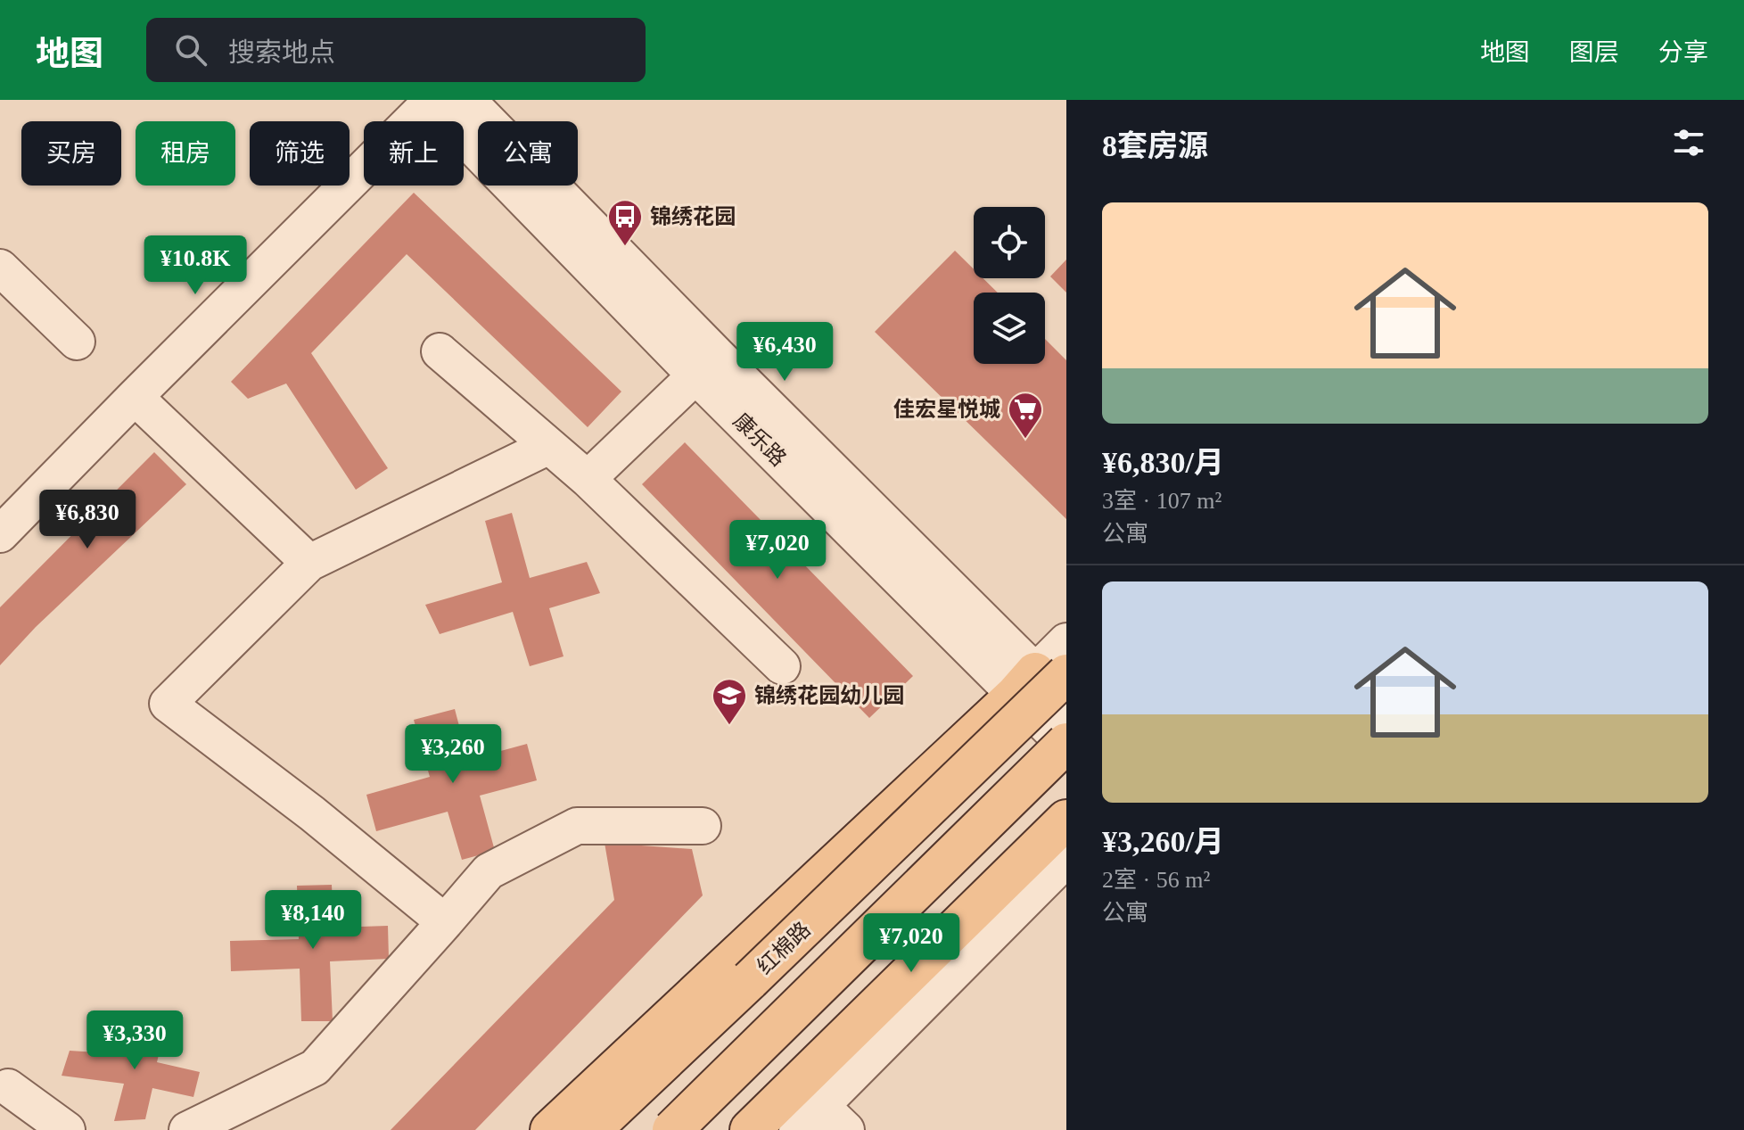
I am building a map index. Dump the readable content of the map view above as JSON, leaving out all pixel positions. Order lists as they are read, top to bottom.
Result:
{
  "streets": {
    "main road": ["红棉路"],
    "street": ["康乐路"]
  },
  "crossings": [
    ["康乐路", "红棉路"]
  ],
  "places": {
    "bus stop": ["锦绣花园"],
    "supermarket": ["佳宏星悦城"],
    "school or university": ["锦绣花园幼儿园"]
  },
  "page": {
    "header": "地图",
    "search": "搜索地点",
    "nav": ["地图", "图层", "分享"],
    "heading": "8套房源",
    "chip": [
      "买房",
      "租房",
      "筛选",
      "新上",
      "公寓"
    ],
    "list": [
      {
        "name": "¥6,830/月",
        "note": "3室 · 107 m² · 公寓"
      },
      {
        "name": "¥3,260/月",
        "note": "2室 · 56 m² · 公寓"
      }
    ],
    "price": [
      "¥10.8K",
      "¥6,430",
      "¥6,830",
      "¥7,020",
      "¥3,260",
      "¥8,140",
      "¥7,020",
      "¥3,330"
    ]
  }
}
